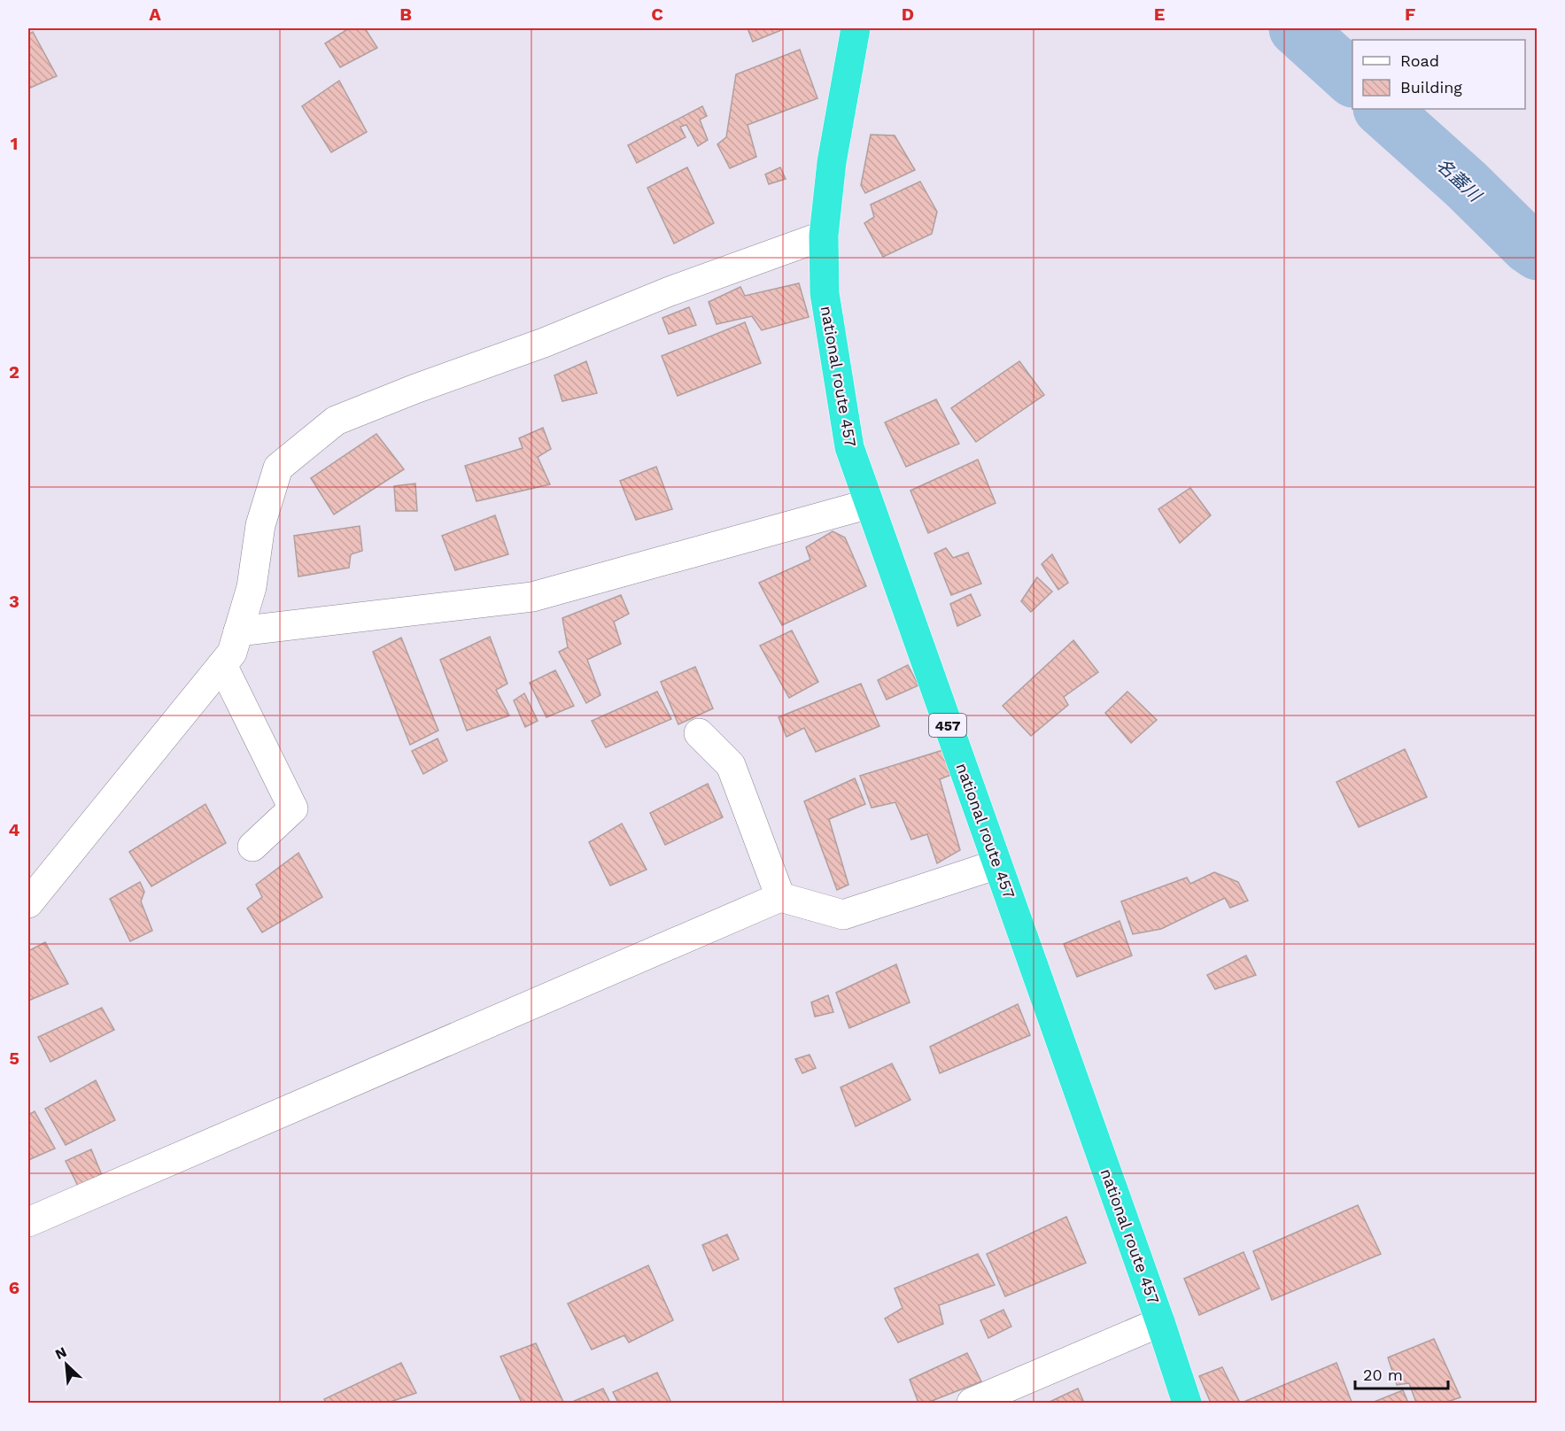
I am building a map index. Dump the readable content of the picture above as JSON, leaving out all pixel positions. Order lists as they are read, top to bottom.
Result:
{
  "streets": {
    "highway": ["national route 457", "457"]
  },
  "water": ["名蓋川"],
  "legend": ["Road", "Building"],
  "scale_bar": "20 m",
  "north": "top left",
  "grid": {
    "columns": [
      "A",
      "B",
      "C",
      "D",
      "E",
      "F"
    ],
    "rows": [
      "1",
      "2",
      "3",
      "4",
      "5",
      "6"
    ]
  }
}
